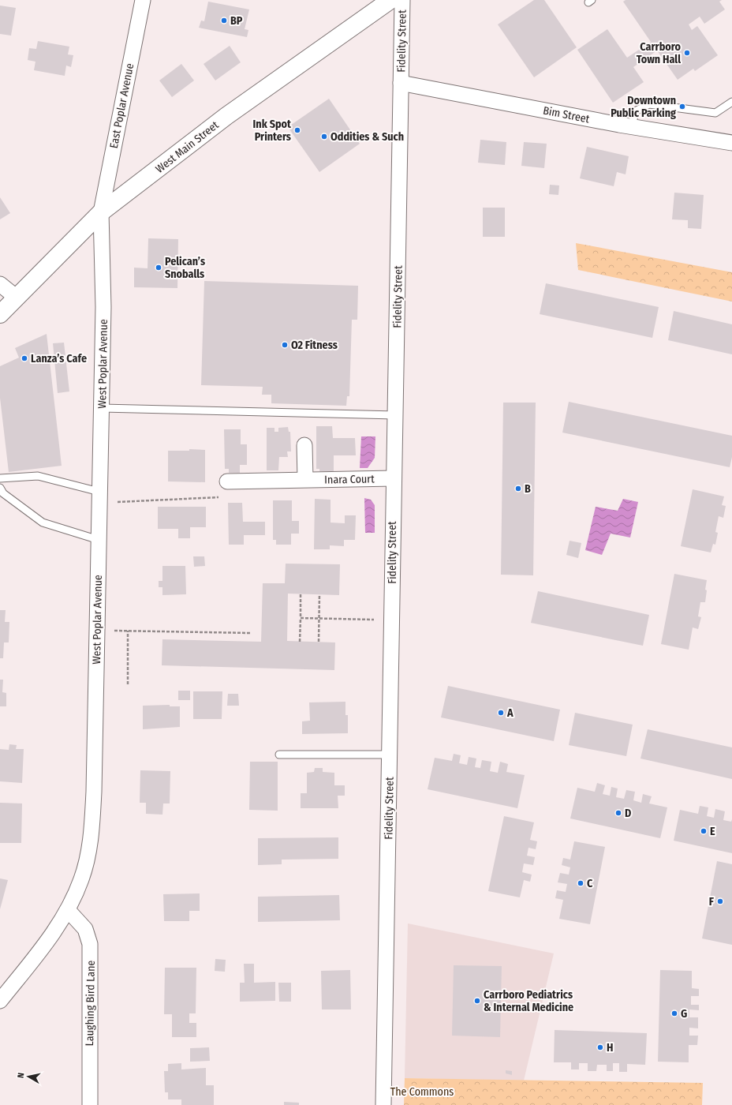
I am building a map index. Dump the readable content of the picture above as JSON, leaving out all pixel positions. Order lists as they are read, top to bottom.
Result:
{
  "streets": {
    "main road": ["West Main Street"],
    "street": [
      "Fidelity Street",
      "East Poplar Avenue",
      "Bim Street",
      "West Poplar Avenue",
      "Inara Court",
      "Laughing Bird Lane"
    ]
  },
  "crossings": [
    ["Fidelity Street", "Bim Street"],
    ["Fidelity Street", "Inara Court"],
    ["East Poplar Avenue", "West Main Street"],
    ["East Poplar Avenue", "West Poplar Avenue"],
    ["West Main Street", "West Poplar Avenue"],
    ["West Poplar Avenue", "Laughing Bird Lane"]
  ],
  "parks": ["The Commons"],
  "places": [
    "BP",
    "Carrboro Town Hall",
    "Downtown Public Parking",
    "Ink Spot Printers",
    "Oddities & Such",
    "Pelican’s Snoballs",
    "O2 Fitness",
    "Lanza’s Cafe",
    "B",
    "A",
    "D",
    "E",
    "C",
    "F",
    "Carrboro Pediatrics & Internal Medicine",
    "G",
    "H"
  ],
  "north": "left"
}
